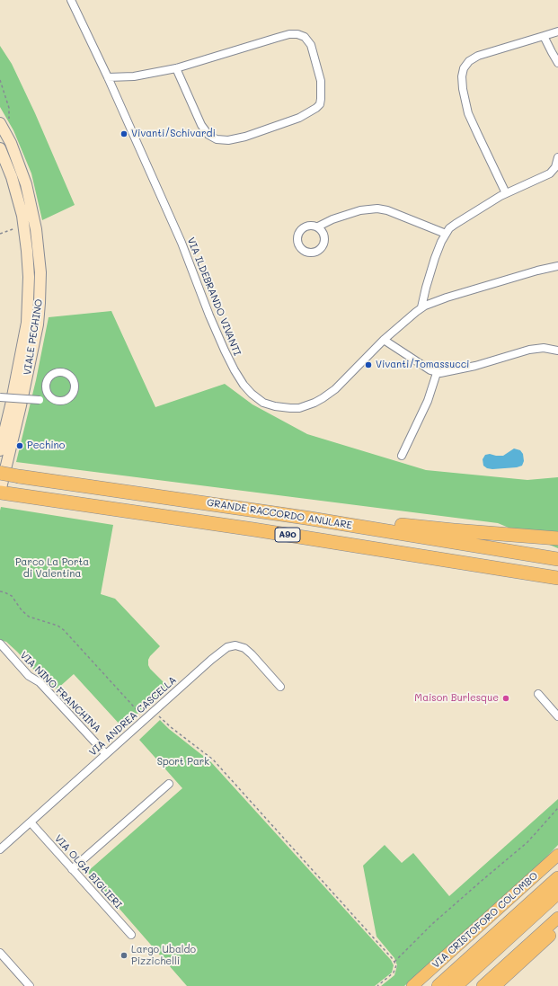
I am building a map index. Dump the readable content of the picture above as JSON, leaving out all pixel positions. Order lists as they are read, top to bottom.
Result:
{
  "streets": {
    "highway": ["GRANDE RACCORDO ANULARE", "A90", "VIA CRISTOFORO COLOMBO"],
    "street": [
      "VIA ILDEBRANDO VIVANTI",
      "VIALE PECHINO",
      "VIA NINO FRANCHINA",
      "VIA ANDREA CASCELLA",
      "VIA OLGA BIGLIERI"
    ]
  },
  "crossings": [
    ["VIA NINO FRANCHINA", "VIA ANDREA CASCELLA"],
    ["VIA ANDREA CASCELLA", "VIA OLGA BIGLIERI"]
  ],
  "parks": ["Parco La Porta di Valentina", "Sport Park"],
  "places": [
    "Vivanti/Schivardi",
    "Vivanti/Tomassucci",
    "Pechino",
    "Maison Burlesque",
    "Largo Ubaldo Pizzichelli"
  ]
}
